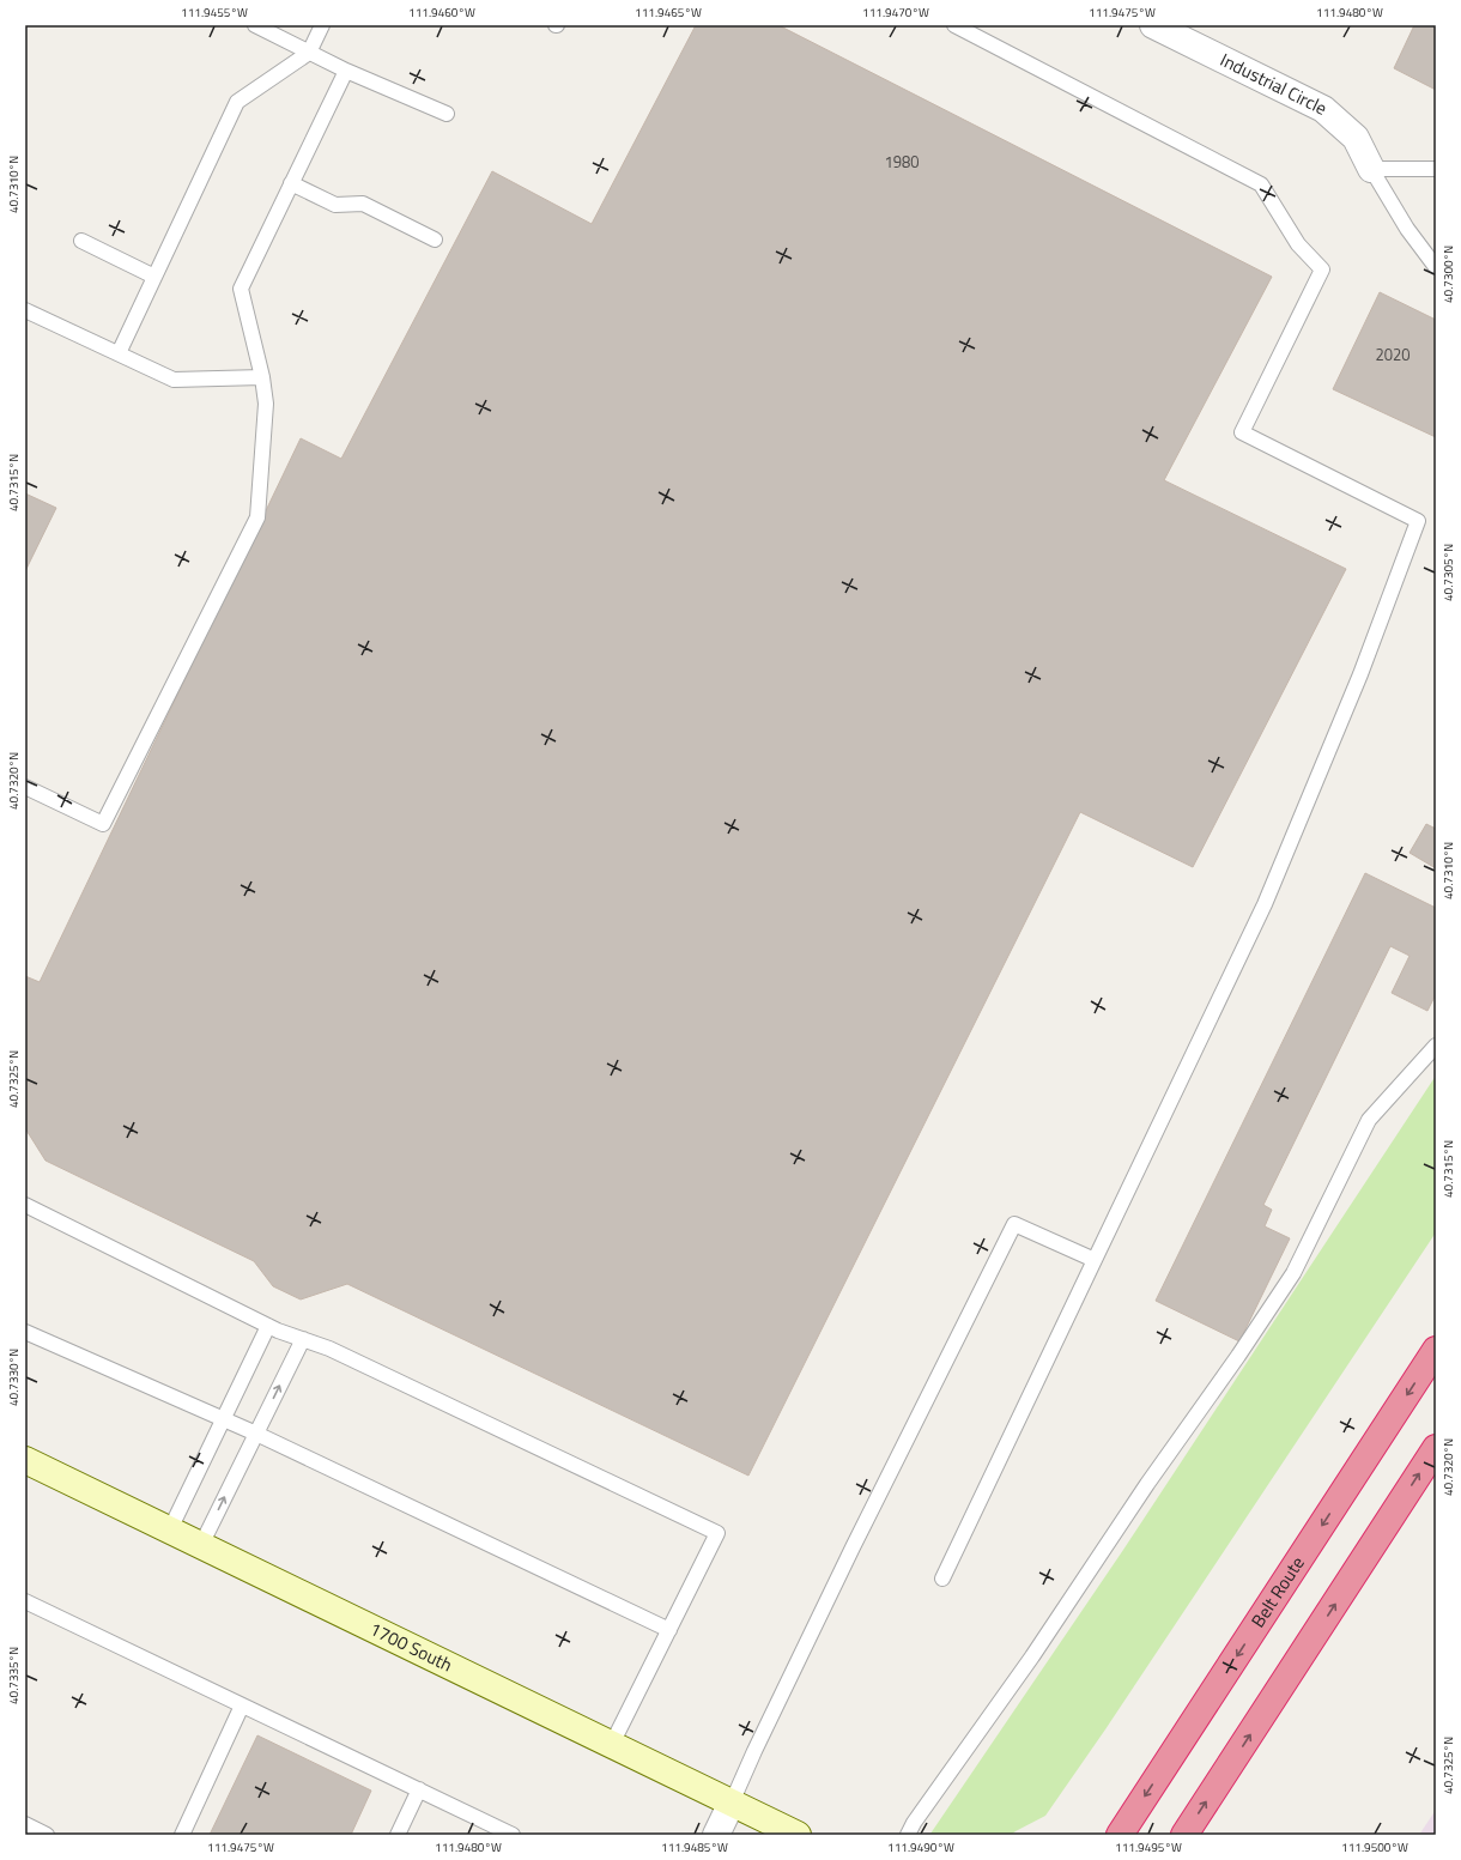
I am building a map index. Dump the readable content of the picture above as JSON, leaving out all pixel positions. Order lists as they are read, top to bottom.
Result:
{
  "streets": {
    "highway": ["Belt Route"],
    "street": ["Industrial Circle", "1700 South"]
  },
  "house_numbers": ["1980", "2020"],
  "coordinates": [
    "111.9455°W",
    "111.9460°W",
    "111.9465°W",
    "111.9470°W",
    "111.9475°W",
    "111.9480°W",
    "40.7310°N",
    "40.7300°N",
    "40.7315°N",
    "40.7305°N",
    "40.7320°N",
    "40.7325°N",
    "40.7330°N",
    "40.7335°N",
    "111.9485°W",
    "111.9490°W",
    "111.9495°W",
    "111.9500°W"
  ]
}
